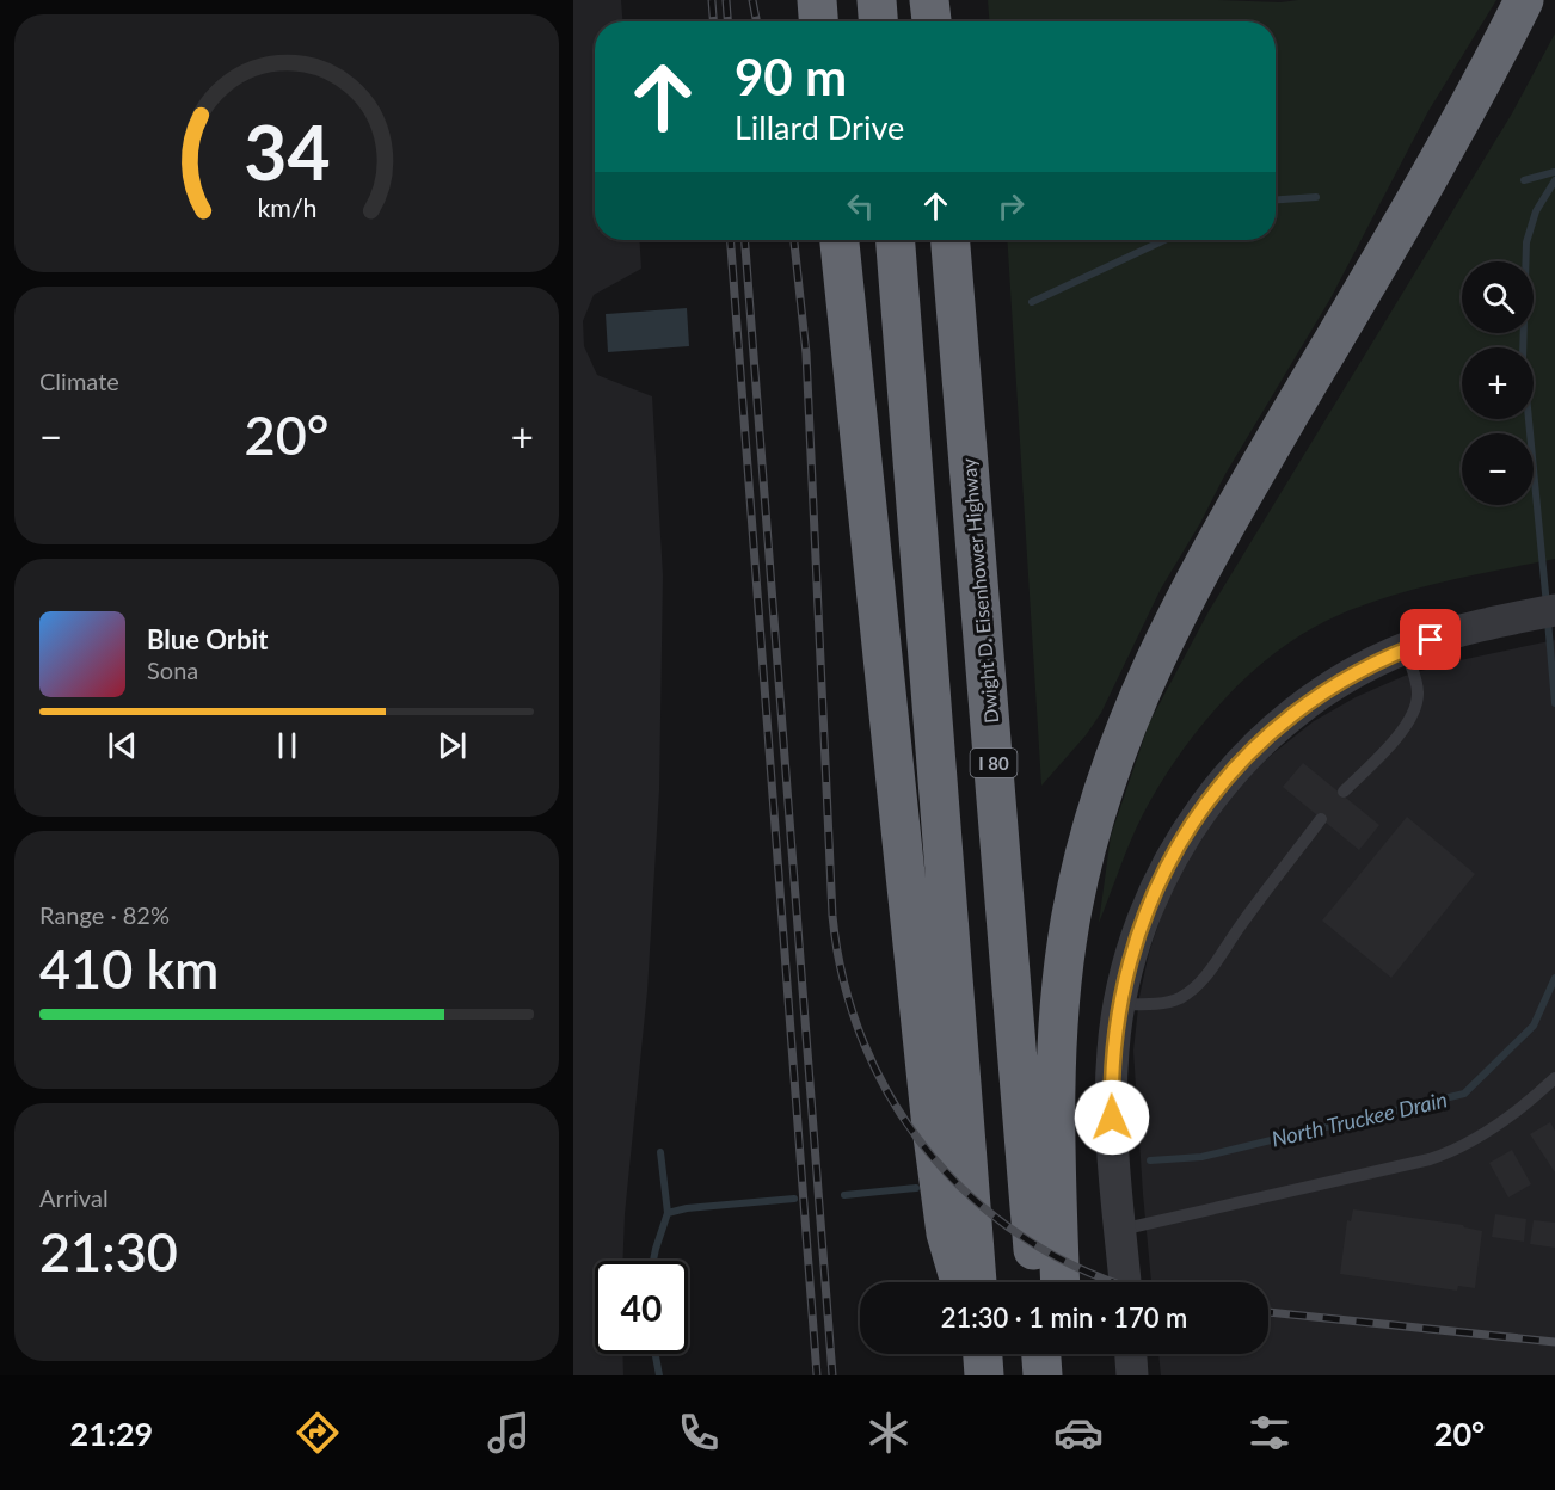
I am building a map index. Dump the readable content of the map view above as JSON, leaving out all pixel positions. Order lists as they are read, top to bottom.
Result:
{
  "streets": {
    "highway": ["Dwight D. Eisenhower Highway", "I 80"]
  },
  "water": ["North Truckee Drain"],
  "page": {
    "turn": ["90 m", "Lillard Drive"],
    "map_buttons": ["+", "−"],
    "tile": [
      "Climate",
      ["Range · 82%", "410 km"],
      ["Arrival", "21:30"]
    ],
    "heat": ["−", "20°", "+"],
    "song": ["Blue Orbit", "Sona"],
    "limit": "40",
    "trip": "21:30 · 1 min · 170 m",
    "tabs": ["21:29", "20°"],
    "gauge": ["34", "km/h"]
  }
}
